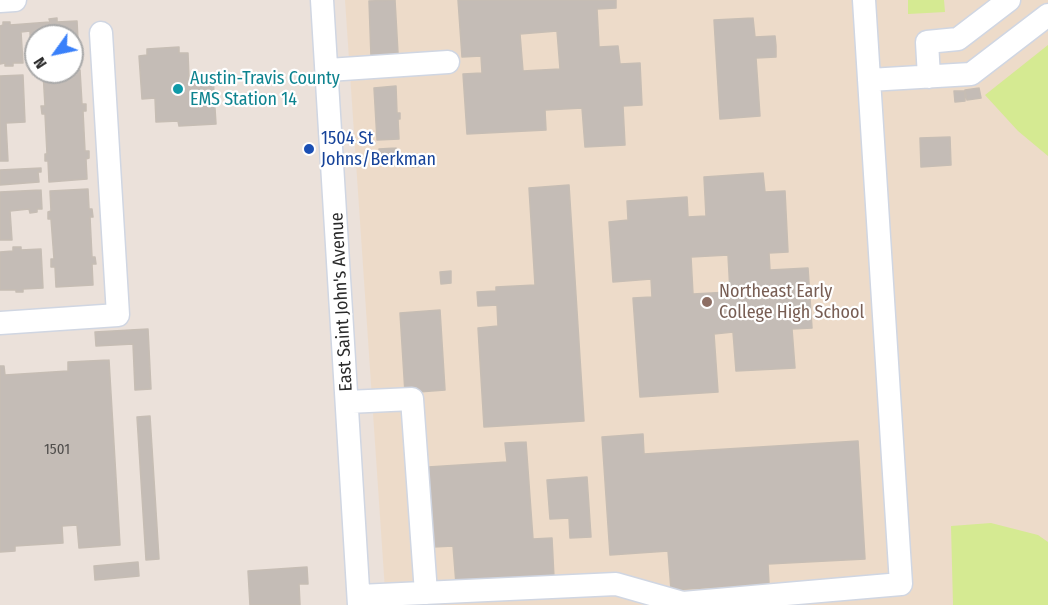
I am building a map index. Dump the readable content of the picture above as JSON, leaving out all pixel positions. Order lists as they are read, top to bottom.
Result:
{
  "streets": {
    "street": ["East Saint John's Avenue"]
  },
  "places": ["Austin-Travis County EMS Station 14", "1504 St Johns/Berkman", "Northeast Early College High School"],
  "house_numbers": ["1501"],
  "north": "bottom left"
}
